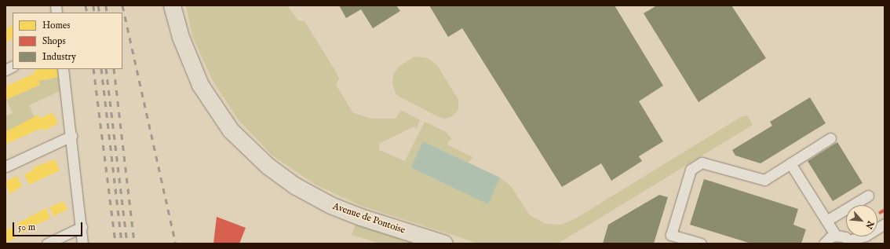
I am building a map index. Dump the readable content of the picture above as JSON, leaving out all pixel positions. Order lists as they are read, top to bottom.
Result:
{
  "streets": {
    "main road": ["Avenue de Pontoise"]
  },
  "legend": ["Homes", "Shops", "Industry"],
  "scale_bar": "50 m",
  "north": "bottom right"
}
